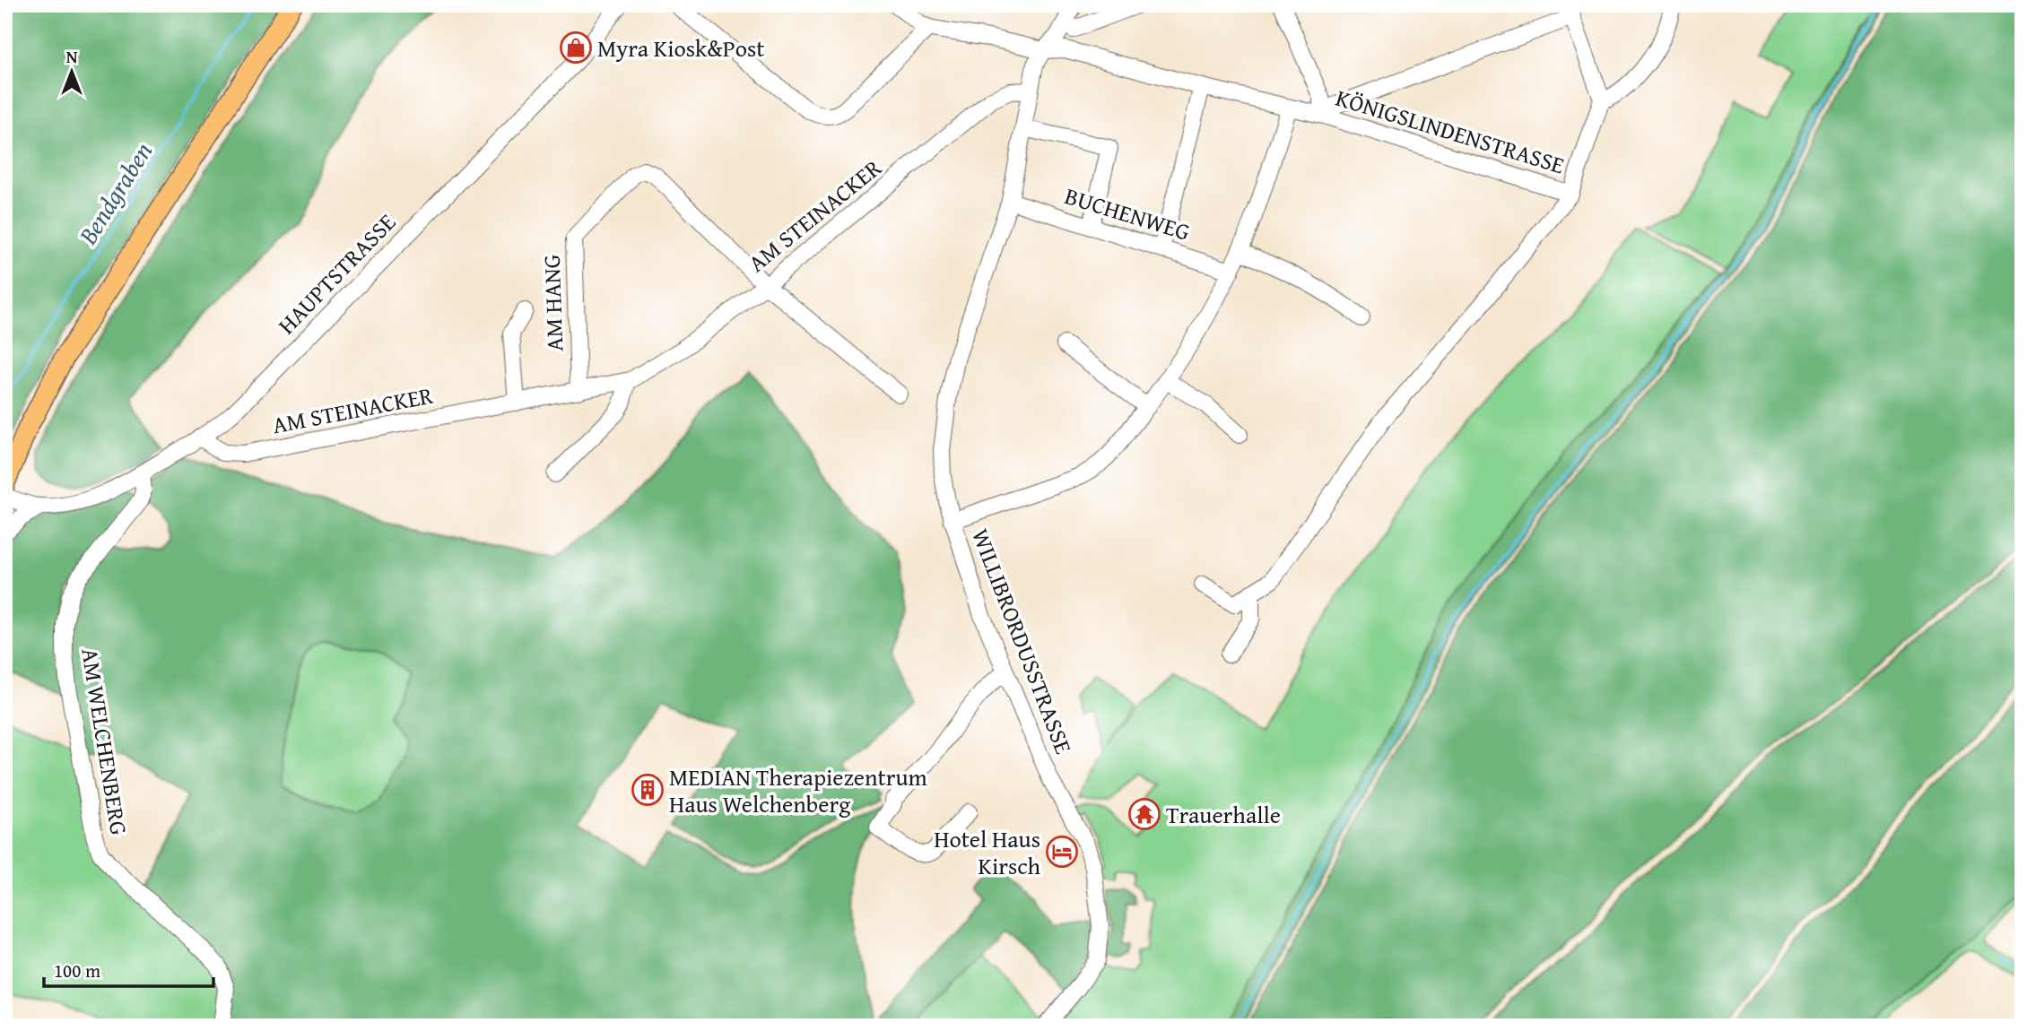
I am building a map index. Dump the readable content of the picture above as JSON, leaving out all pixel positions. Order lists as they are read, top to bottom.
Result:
{
  "streets": {
    "street": [
      "KÖNIGSLINDENSTRASSE",
      "BUCHENWEG",
      "AM STEINACKER",
      "HAUPTSTRASSE",
      "AM HANG",
      "WILLIBRORDUSSTRASSE",
      "AM WELCHENBERG"
    ]
  },
  "crossings": [
    ["KÖNIGSLINDENSTRASSE", "WILLIBRORDUSSTRASSE"],
    ["BUCHENWEG", "WILLIBRORDUSSTRASSE"],
    ["AM STEINACKER", "HAUPTSTRASSE"],
    ["AM STEINACKER", "AM HANG"],
    ["AM STEINACKER", "WILLIBRORDUSSTRASSE"],
    ["HAUPTSTRASSE", "AM WELCHENBERG"]
  ],
  "water": ["Bendgraben"],
  "places": {
    "shop": ["Myra Kiosk&Post"],
    "building": ["MEDIAN Therapiezentrum Haus Welchenberg"],
    "temple": ["Trauerhalle"],
    "hotel": ["Hotel Haus Kirsch"]
  },
  "scale_bar": "100 m",
  "north": "top"
}
